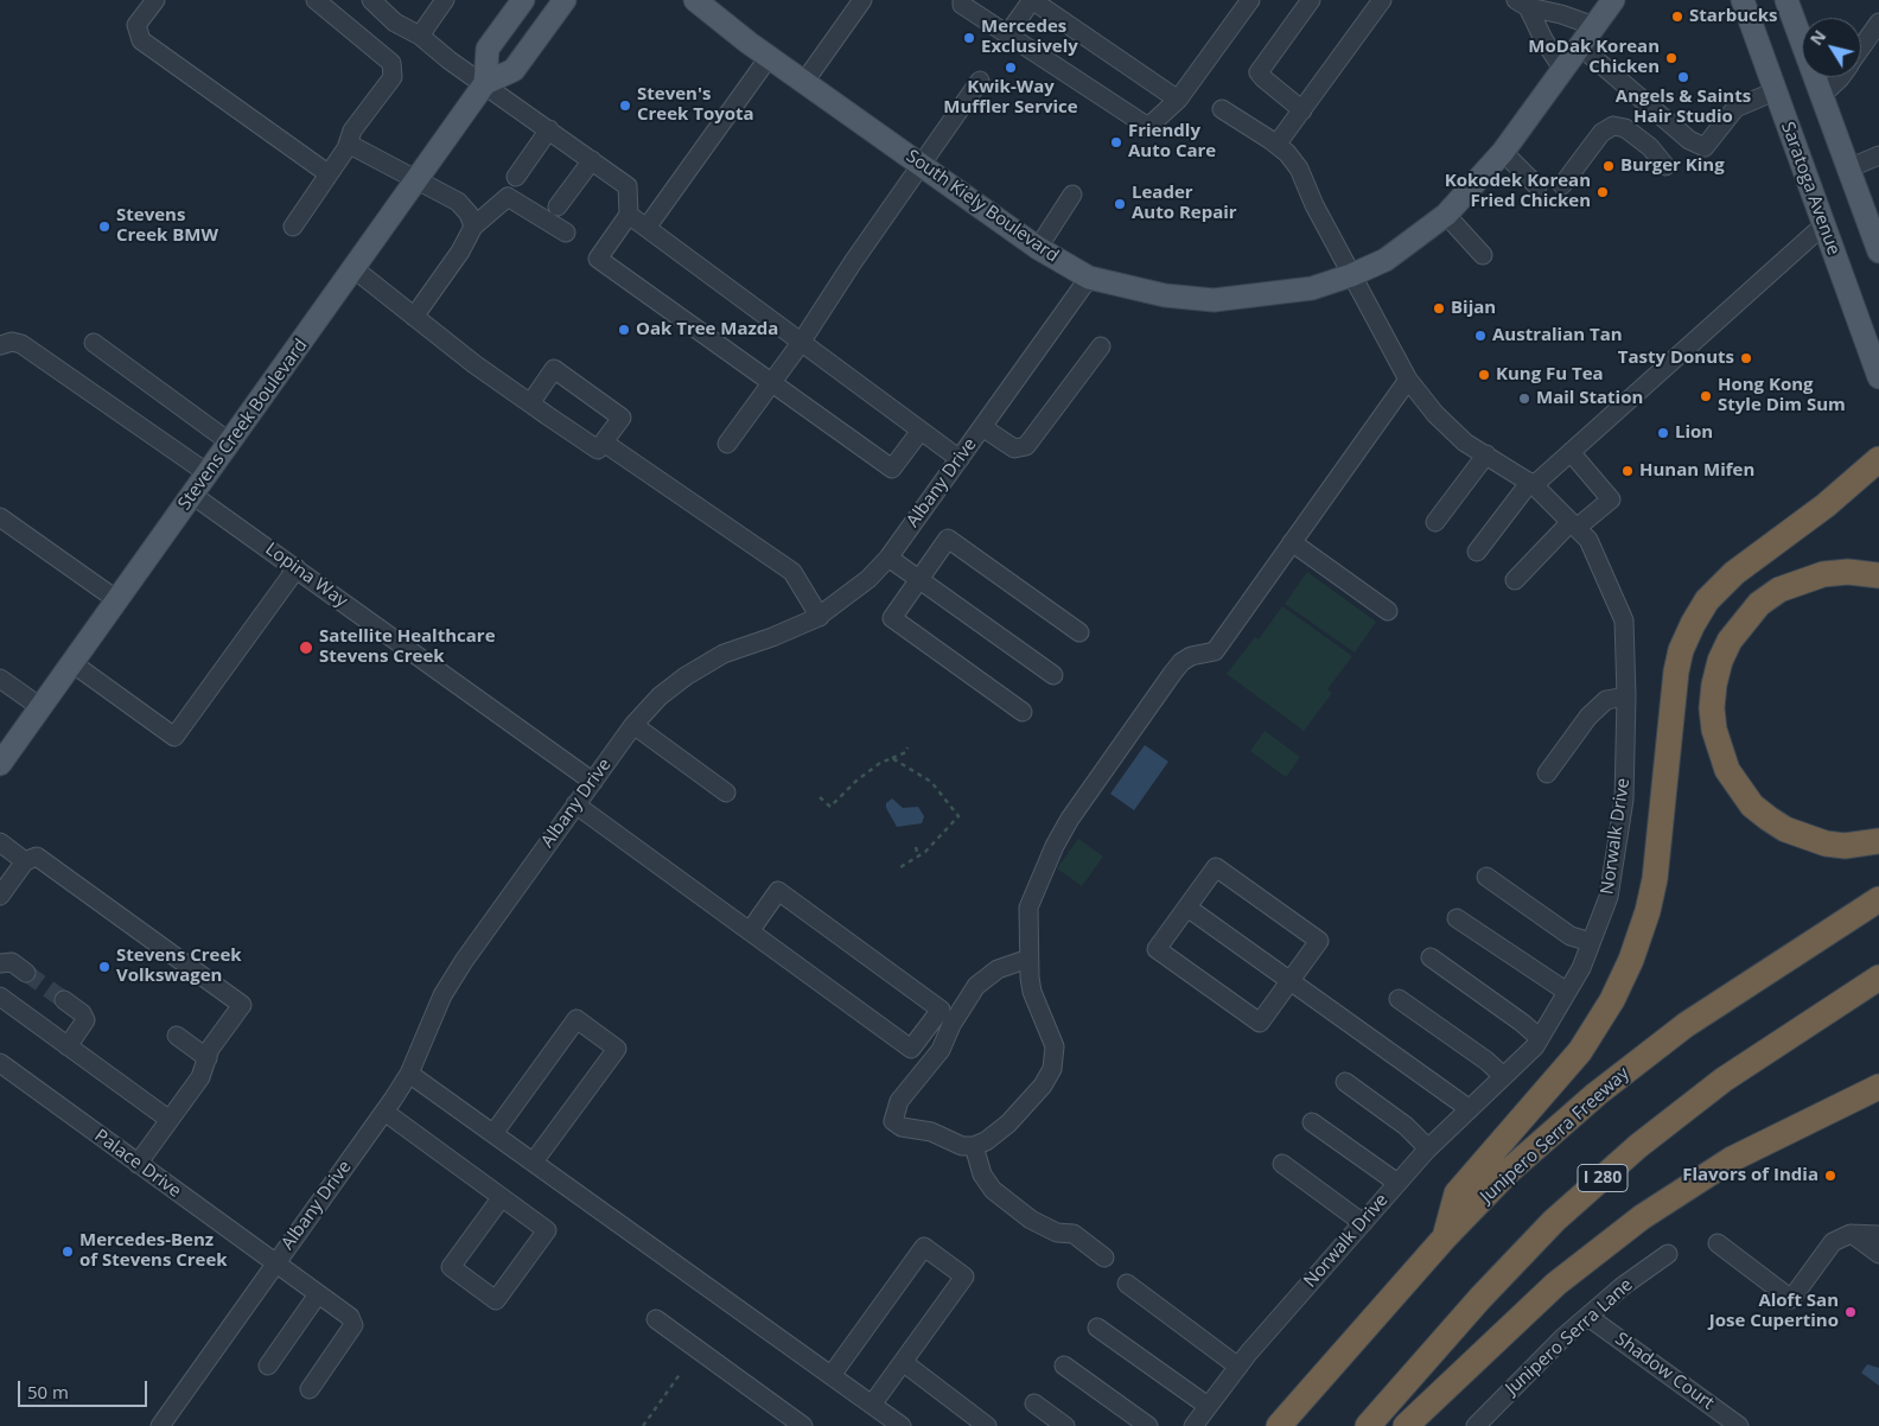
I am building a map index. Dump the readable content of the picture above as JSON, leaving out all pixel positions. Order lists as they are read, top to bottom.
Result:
{
  "streets": {
    "highway": ["Junipero Serra Freeway", "I 280"],
    "main road": ["Saratoga Avenue", "South Kiely Boulevard", "Stevens Creek Boulevard"],
    "street": [
      "Albany Drive",
      "Lopina Way",
      "Norwalk Drive",
      "Palace Drive",
      "Junipero Serra Lane",
      "Shadow Court"
    ]
  },
  "crossings": [
    ["South Kiely Boulevard", "Albany Drive"],
    ["South Kiely Boulevard", "Norwalk Drive"],
    ["Stevens Creek Boulevard", "Lopina Way"],
    ["Albany Drive", "Lopina Way"],
    ["Albany Drive", "Palace Drive"],
    ["Junipero Serra Lane", "Shadow Court"]
  ],
  "places": [
    "Starbucks",
    "Mercedes Exclusively",
    "MoDak Korean Chicken",
    "Kwik-Way Muffler Service",
    "Angels & Saints Hair Studio",
    "Steven's Creek Toyota",
    "Friendly Auto Care",
    "Burger King",
    "Kokodek Korean Fried Chicken",
    "Leader Auto Repair",
    "Stevens Creek BMW",
    "Bijan",
    "Oak Tree Mazda",
    "Australian Tan",
    "Tasty Donuts",
    "Kung Fu Tea",
    "Hong Kong Style Dim Sum",
    "Mail Station",
    "Lion",
    "Hunan Mifen",
    "Satellite Healthcare Stevens Creek",
    "Stevens Creek Volkswagen",
    "Flavors of India",
    "Mercedes-Benz of Stevens Creek",
    "Aloft San Jose Cupertino"
  ],
  "scale_bar": "50 m",
  "north": "top left"
}
